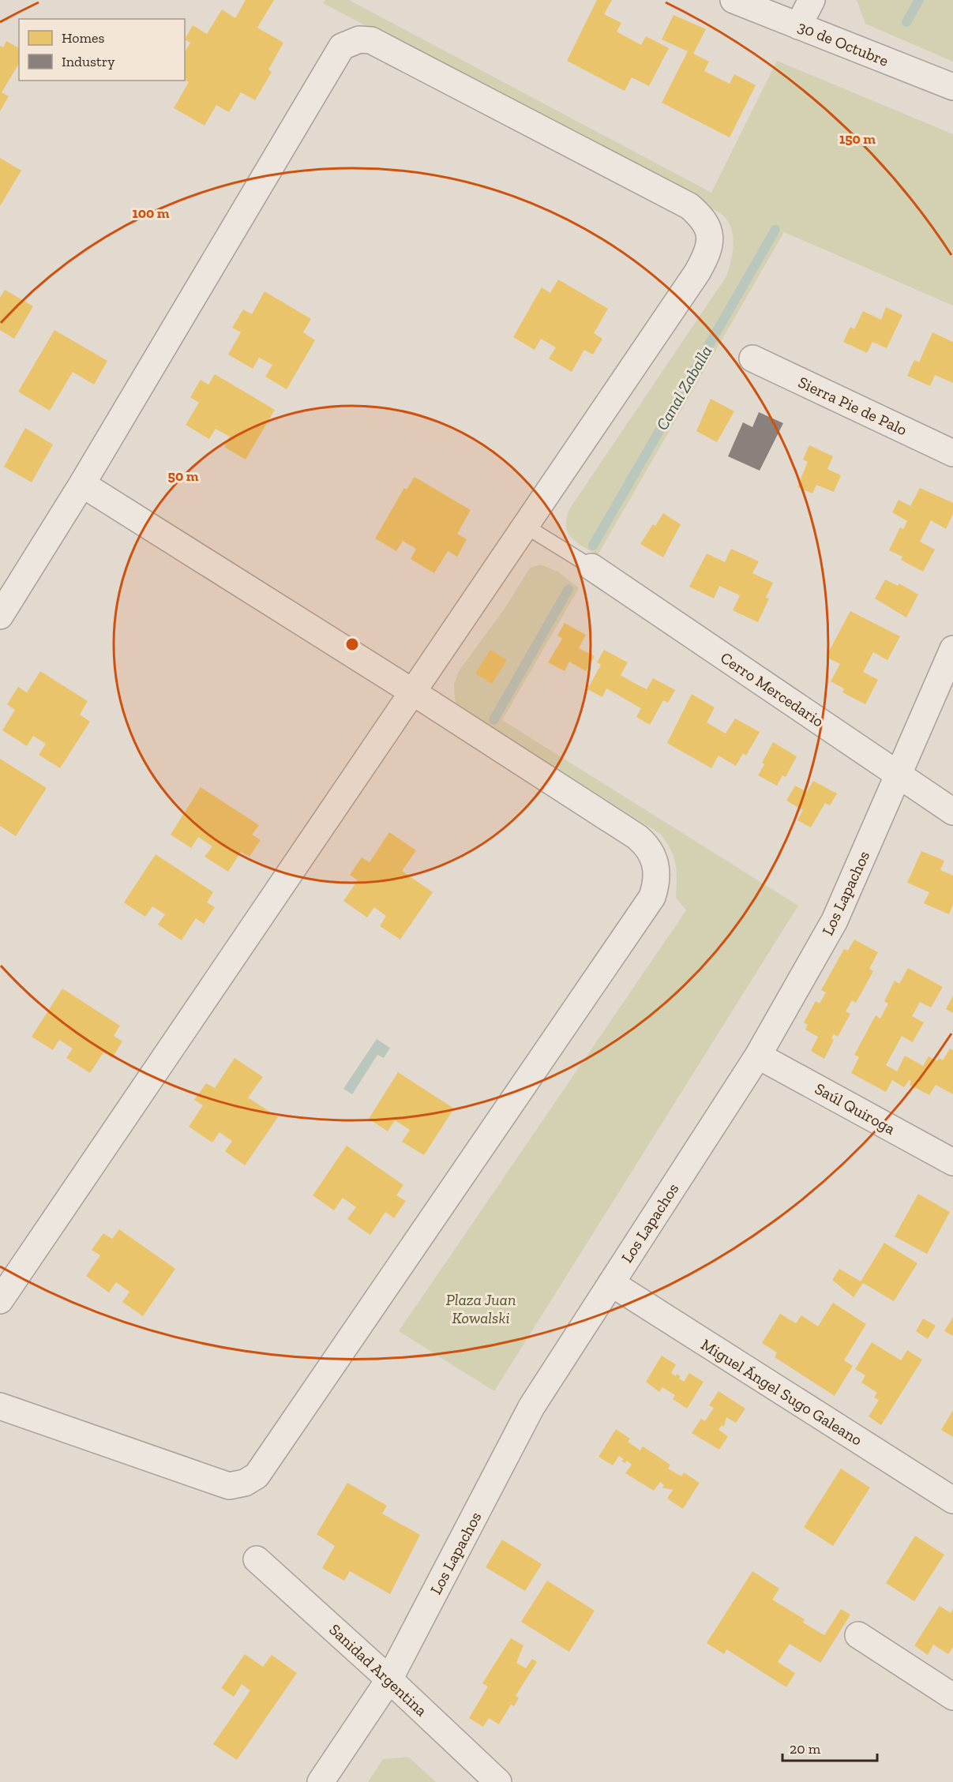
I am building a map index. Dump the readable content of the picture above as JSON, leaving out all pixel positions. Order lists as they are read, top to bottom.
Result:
{
  "streets": {
    "street": [
      "30 de Octubre",
      "Sierra Pie de Palo",
      "Cerro Mercedario",
      "Los Lapachos",
      "Saúl Quiroga",
      "Miguel Ángel Sugo Galeano",
      "Sanidad Argentina"
    ]
  },
  "crossings": [
    ["Cerro Mercedario", "Los Lapachos"],
    ["Los Lapachos", "Saúl Quiroga"],
    ["Los Lapachos", "Miguel Ángel Sugo Galeano"],
    ["Los Lapachos", "Sanidad Argentina"]
  ],
  "water": ["Canal Zaballa"],
  "parks": ["Plaza Juan Kowalski"],
  "legend": ["Homes", "Industry"],
  "scale_bar": "20 m",
  "rings": ["150 m", "100 m", "50 m"]
}
